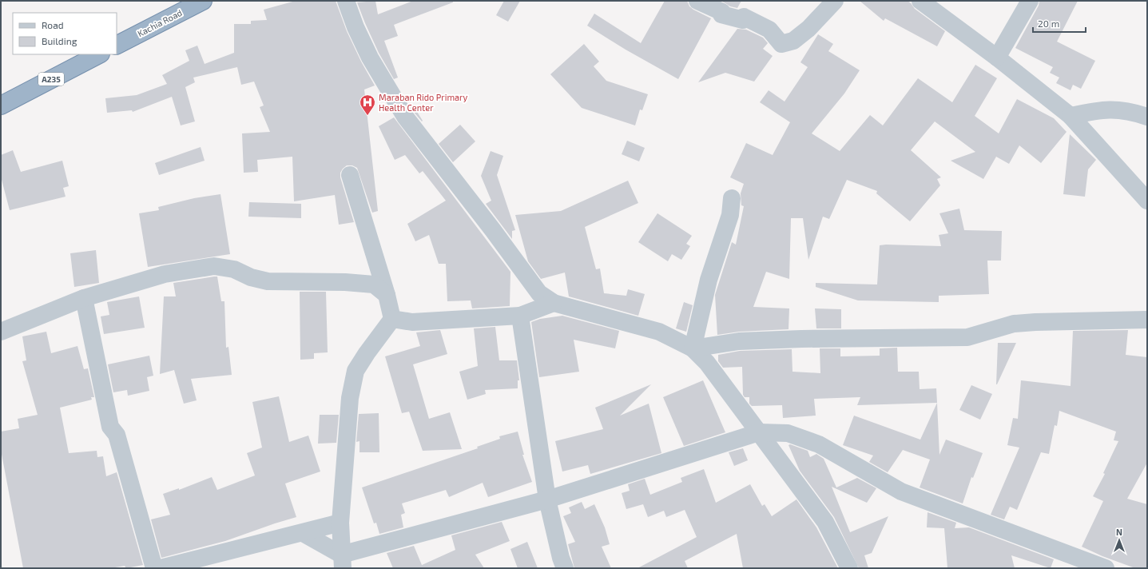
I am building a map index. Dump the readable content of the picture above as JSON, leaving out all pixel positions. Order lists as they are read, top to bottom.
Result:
{
  "streets": {
    "highway": ["Kachia Road", "A235"]
  },
  "places": {
    "hospital": ["Maraban Rido Primary Health Center"]
  },
  "legend": ["Road", "Building"],
  "scale_bar": "20 m",
  "north": "top"
}
